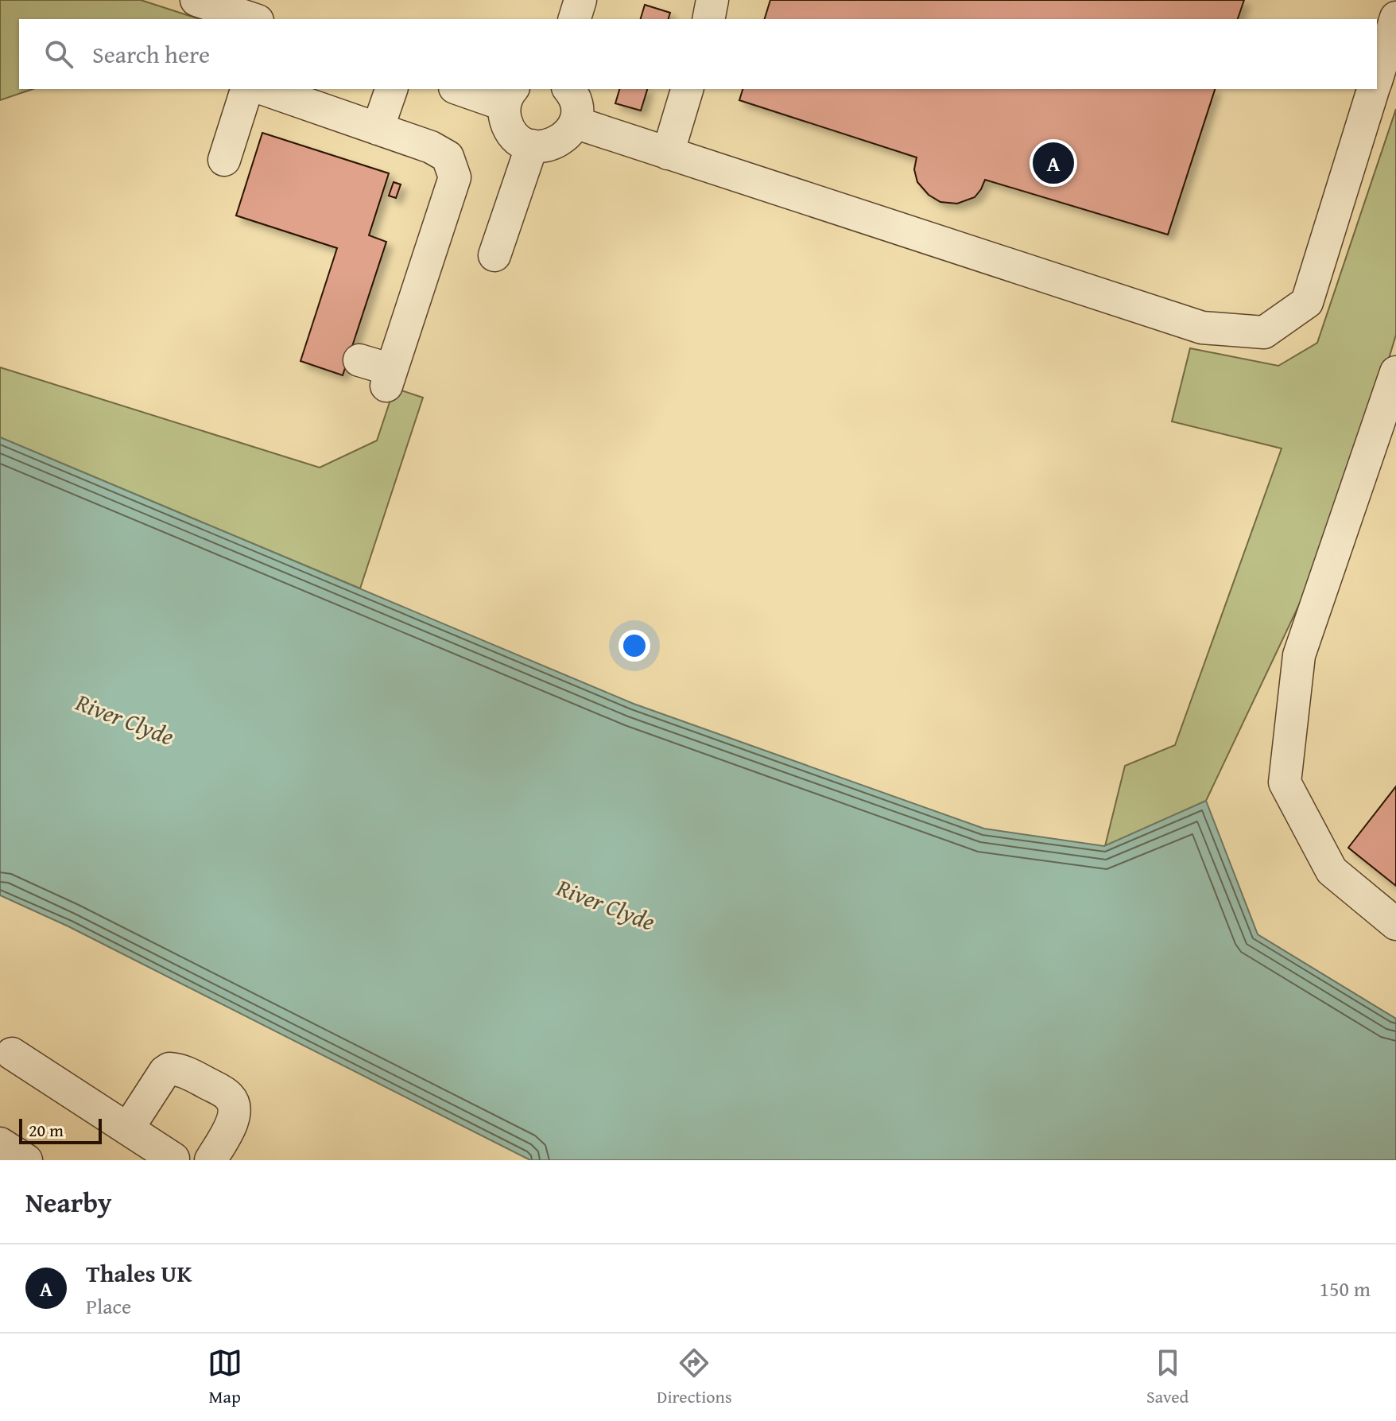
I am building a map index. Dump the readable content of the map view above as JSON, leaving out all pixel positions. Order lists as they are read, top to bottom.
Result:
{
  "water": ["River Clyde"],
  "scale_bar": "20 m",
  "page": {
    "search": "Search here",
    "pins": "A",
    "scale": "20 m",
    "heading": "Nearby",
    "list": [
      {
        "mark": "A",
        "name": "Thales UK",
        "note": "Place",
        "value": "150 m"
      }
    ],
    "nav": ["Map", "Directions", "Saved"]
  }
}
